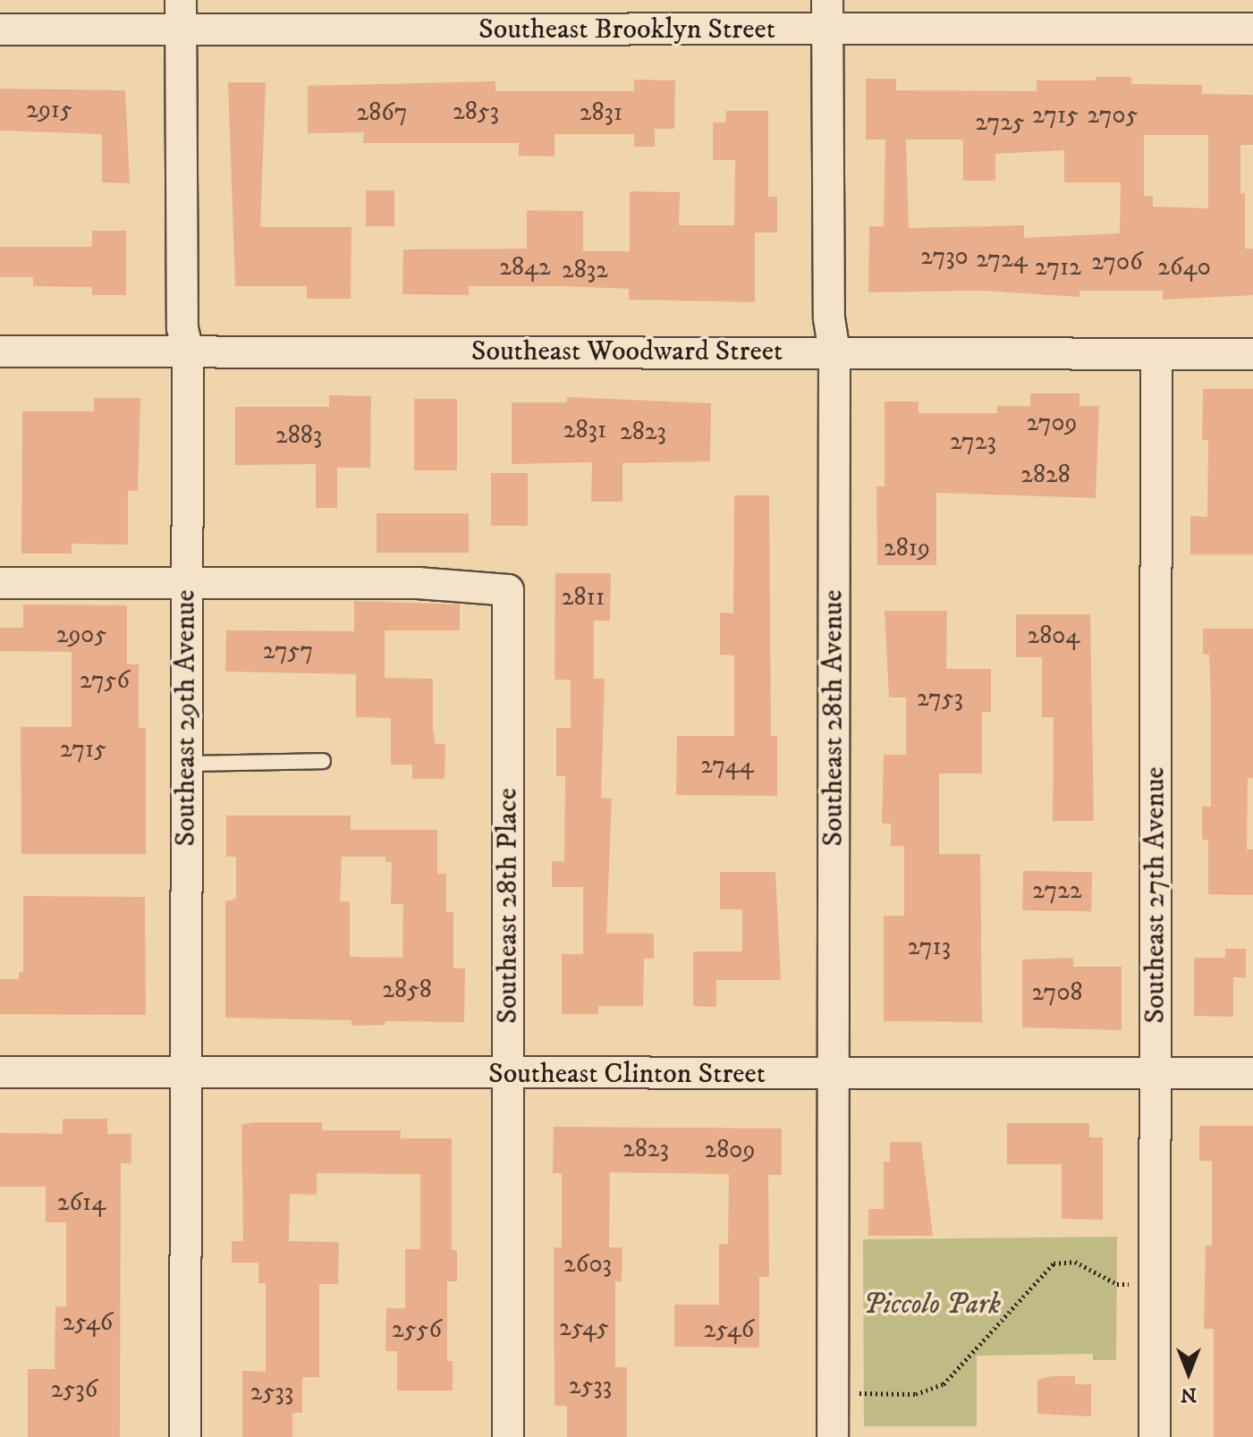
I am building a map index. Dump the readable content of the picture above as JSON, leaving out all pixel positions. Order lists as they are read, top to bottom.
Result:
{
  "streets": {
    "street": [
      "Southeast Brooklyn Street",
      "Southeast Woodward Street",
      "Southeast 29th Avenue",
      "Southeast 28th Avenue",
      "Southeast 27th Avenue",
      "Southeast 28th Place",
      "Southeast Clinton Street"
    ]
  },
  "crossings": [
    ["Southeast Brooklyn Street", "Southeast 29th Avenue"],
    ["Southeast Brooklyn Street", "Southeast 28th Avenue"],
    ["Southeast Woodward Street", "Southeast 29th Avenue"],
    ["Southeast Woodward Street", "Southeast 28th Avenue"],
    ["Southeast Woodward Street", "Southeast 27th Avenue"],
    ["Southeast 29th Avenue", "Southeast 28th Place"],
    ["Southeast 29th Avenue", "Southeast Clinton Street"],
    ["Southeast 28th Avenue", "Southeast Clinton Street"],
    ["Southeast 27th Avenue", "Southeast Clinton Street"],
    ["Southeast 28th Place", "Southeast Clinton Street"]
  ],
  "parks": ["Piccolo Park"],
  "house_numbers": [
    "2915",
    "2853",
    "2867",
    "2831",
    "2715",
    "2705",
    "2725",
    "2730",
    "2724",
    "2706",
    "2842",
    "2712",
    "2640",
    "2832",
    "2709",
    "2831",
    "2823",
    "2883",
    "2723",
    "2828",
    "2819",
    "2811",
    "2905",
    "2804",
    "2757",
    "2756",
    "2753",
    "2715",
    "2744",
    "2722",
    "2713",
    "2858",
    "2708",
    "2823",
    "2809",
    "2614",
    "2603",
    "2546",
    "2545",
    "2556",
    "2546",
    "2533",
    "2536",
    "2533"
  ],
  "north": "bottom"
}
